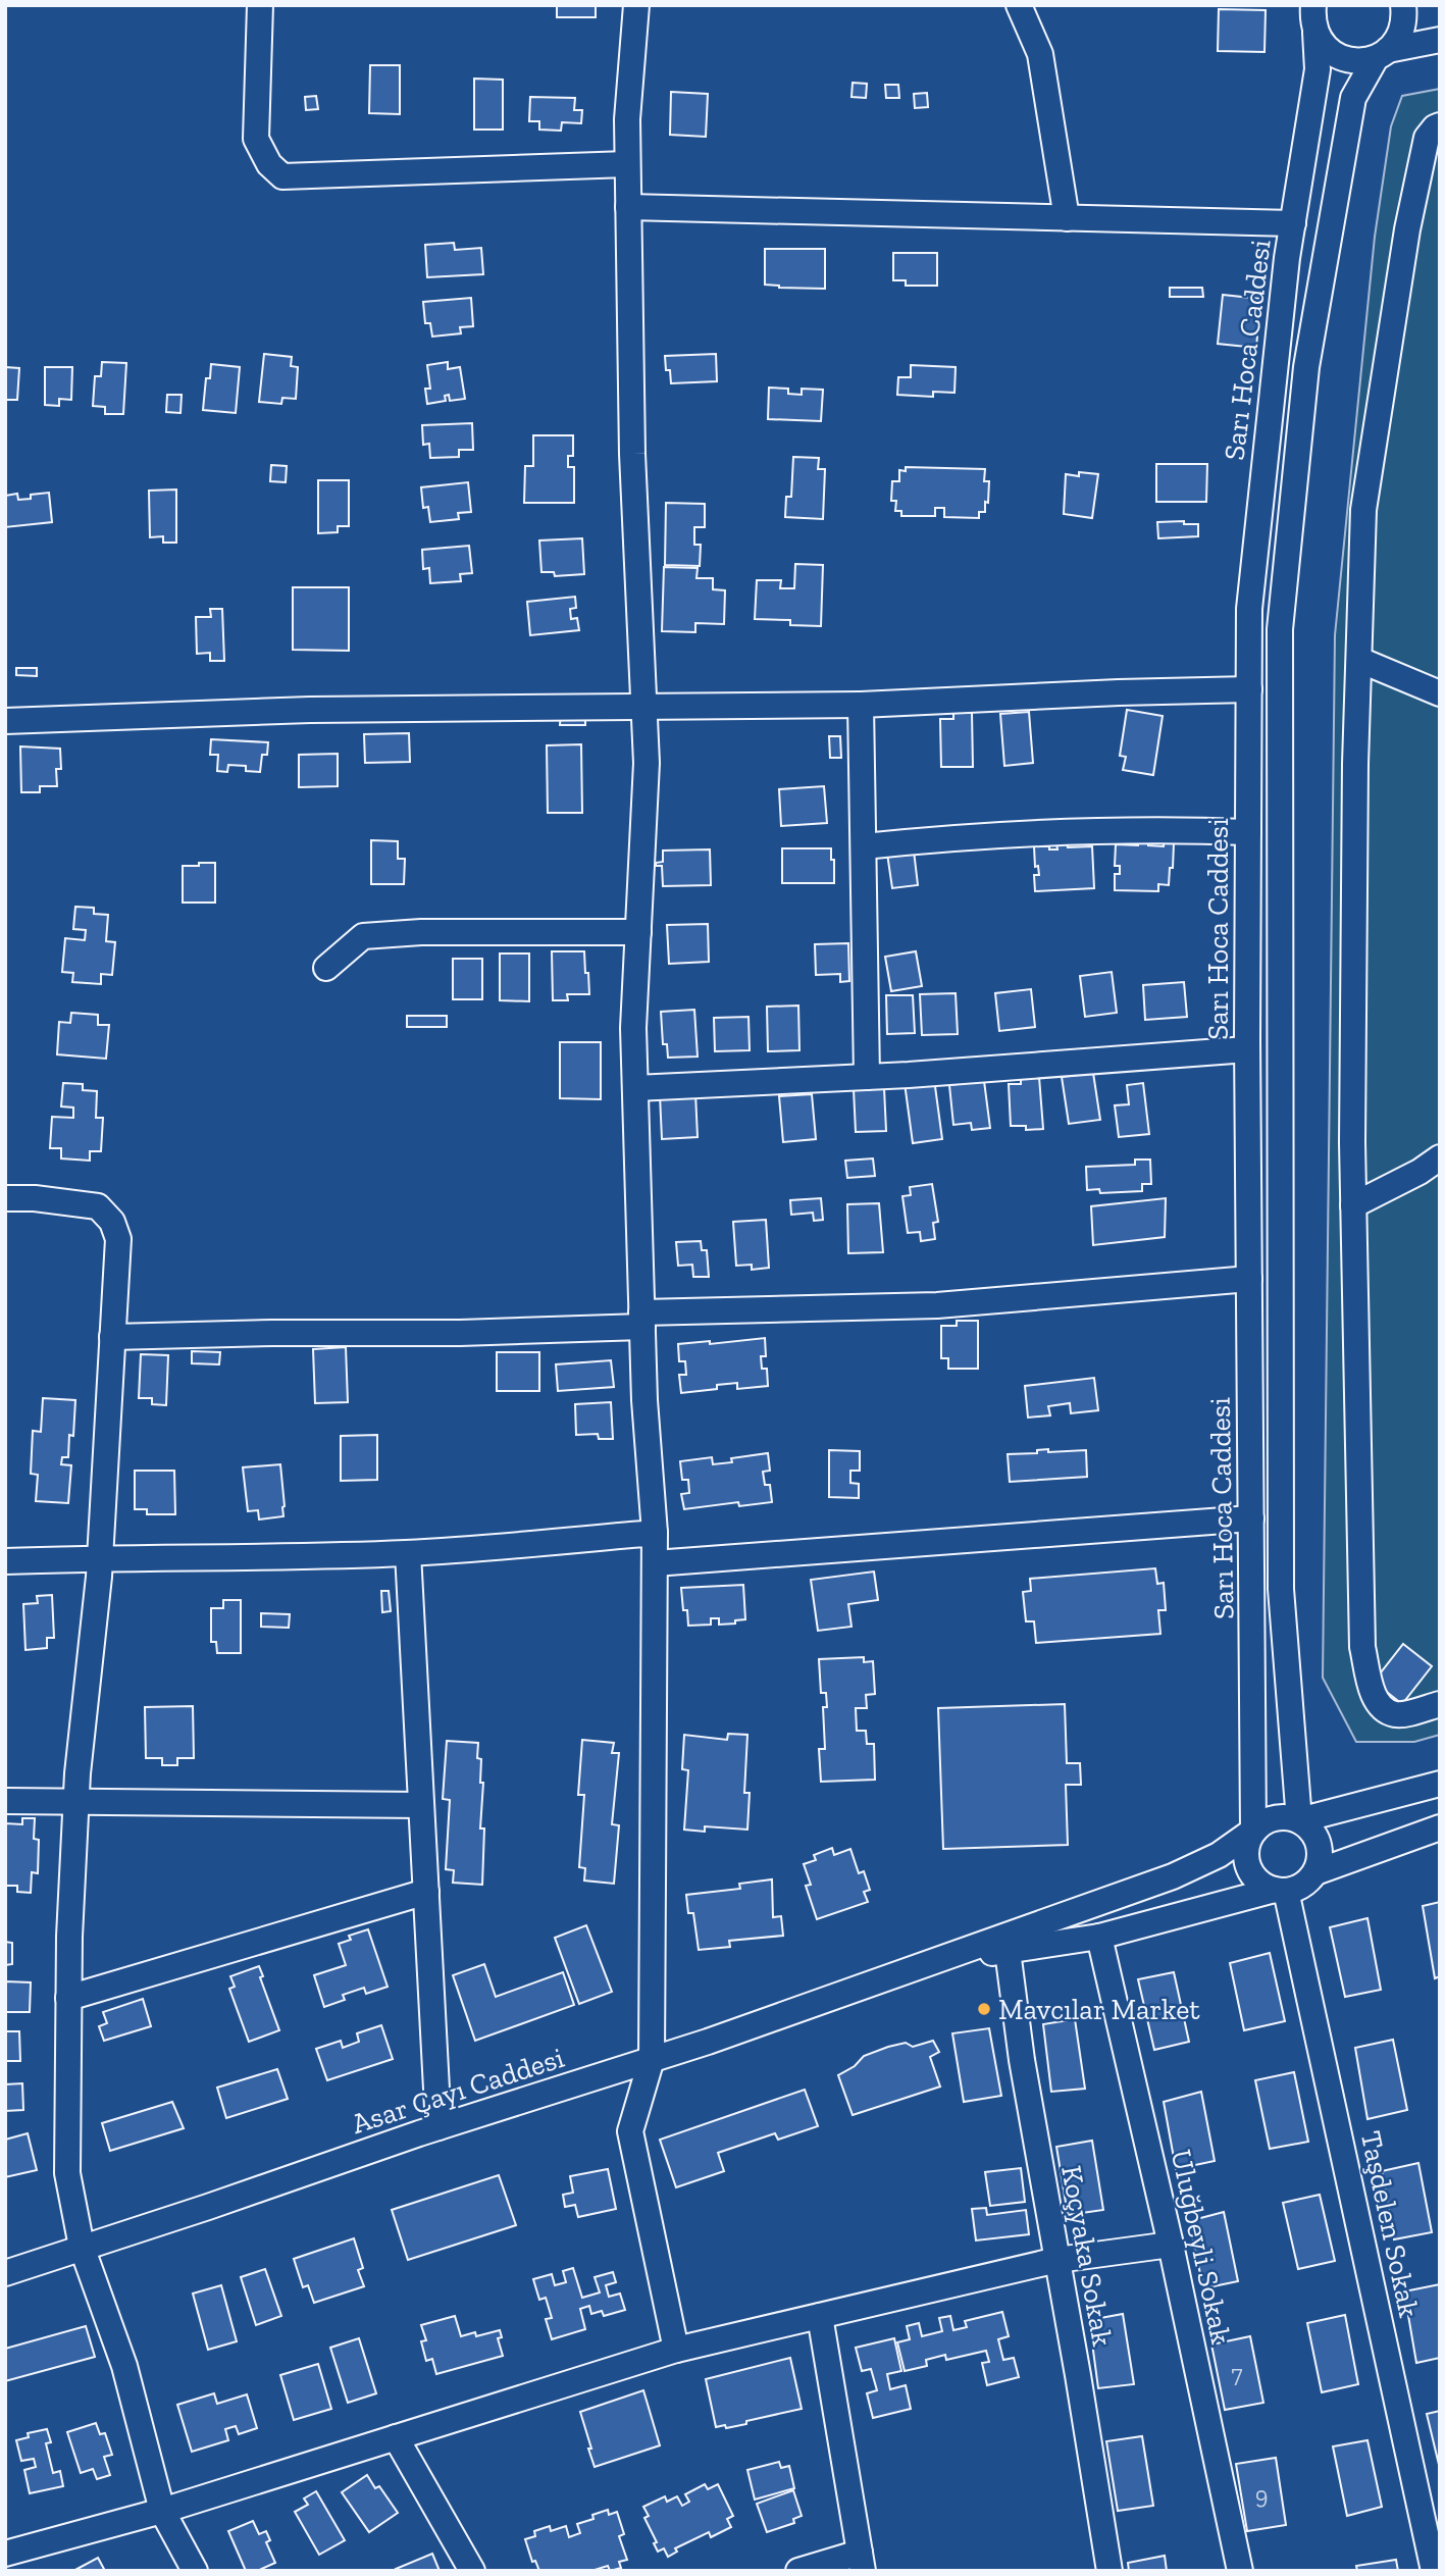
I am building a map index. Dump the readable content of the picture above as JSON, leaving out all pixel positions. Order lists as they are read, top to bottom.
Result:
{
  "streets": {
    "street": [
      "Sarı Hoca Caddesi",
      "Asar Çayı Caddesi",
      "Taşdelen Sokak",
      "Uluğbeyli Sokak",
      "Koçyaka Sokak"
    ]
  },
  "crossings": [
    ["Sarı Hoca Caddesi", "Taşdelen Sokak"]
  ],
  "places": ["Mavcılar Market"],
  "house_numbers": ["7", "9"]
}
